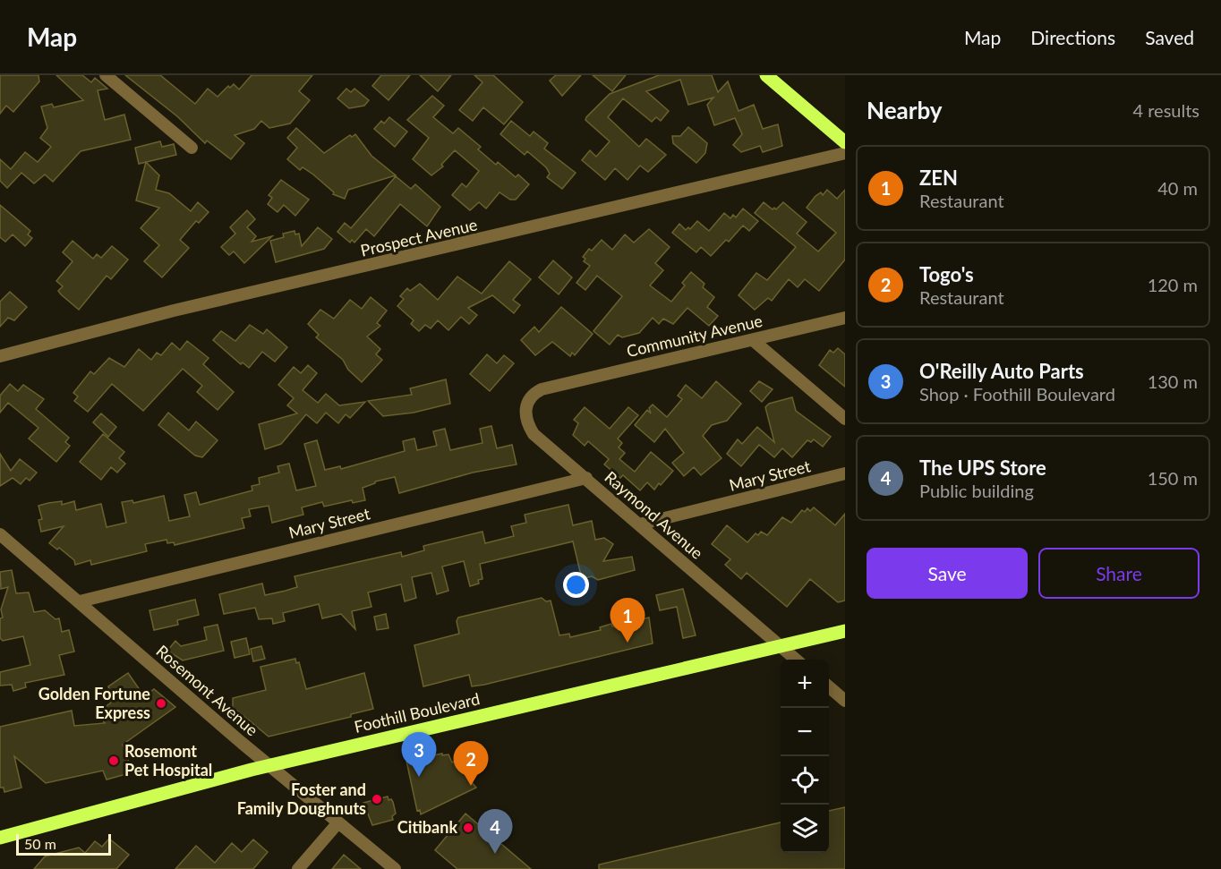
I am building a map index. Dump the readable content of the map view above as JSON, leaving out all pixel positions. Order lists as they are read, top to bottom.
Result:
{
  "streets": {
    "main road": ["Foothill Boulevard"],
    "street": [
      "Prospect Avenue",
      "Community Avenue",
      "Mary Street",
      "Raymond Avenue",
      "Rosemont Avenue"
    ]
  },
  "crossings": [
    ["Community Avenue", "Raymond Avenue"],
    ["Mary Street", "Raymond Avenue"],
    ["Mary Street", "Rosemont Avenue"],
    ["Raymond Avenue", "Foothill Boulevard"],
    ["Rosemont Avenue", "Foothill Boulevard"]
  ],
  "places": [
    "Golden Fortune Express",
    "Rosemont Pet Hospital",
    "Foster and Family Doughnuts",
    "Citibank"
  ],
  "scale_bar": "50 m",
  "page": {
    "header": "Map",
    "nav": ["Map", "Directions", "Saved"],
    "heading": ["Nearby", "4 results"],
    "list": [
      {
        "mark": "1",
        "name": "ZEN",
        "note": "Restaurant",
        "value": "40 m"
      },
      {
        "mark": "2",
        "name": "Togo's",
        "note": "Restaurant",
        "value": "120 m"
      },
      {
        "mark": "3",
        "name": "O'Reilly Auto Parts",
        "note": "Shop · Foothill Boulevard",
        "value": "130 m"
      },
      {
        "mark": "4",
        "name": "The UPS Store",
        "note": "Public building",
        "value": "150 m"
      }
    ],
    "buttons": ["Save", "Share"],
    "pins": [
      "1",
      "3",
      "2",
      "4"
    ],
    "map_buttons": ["+", "−"],
    "scale": "50 m"
  }
}
